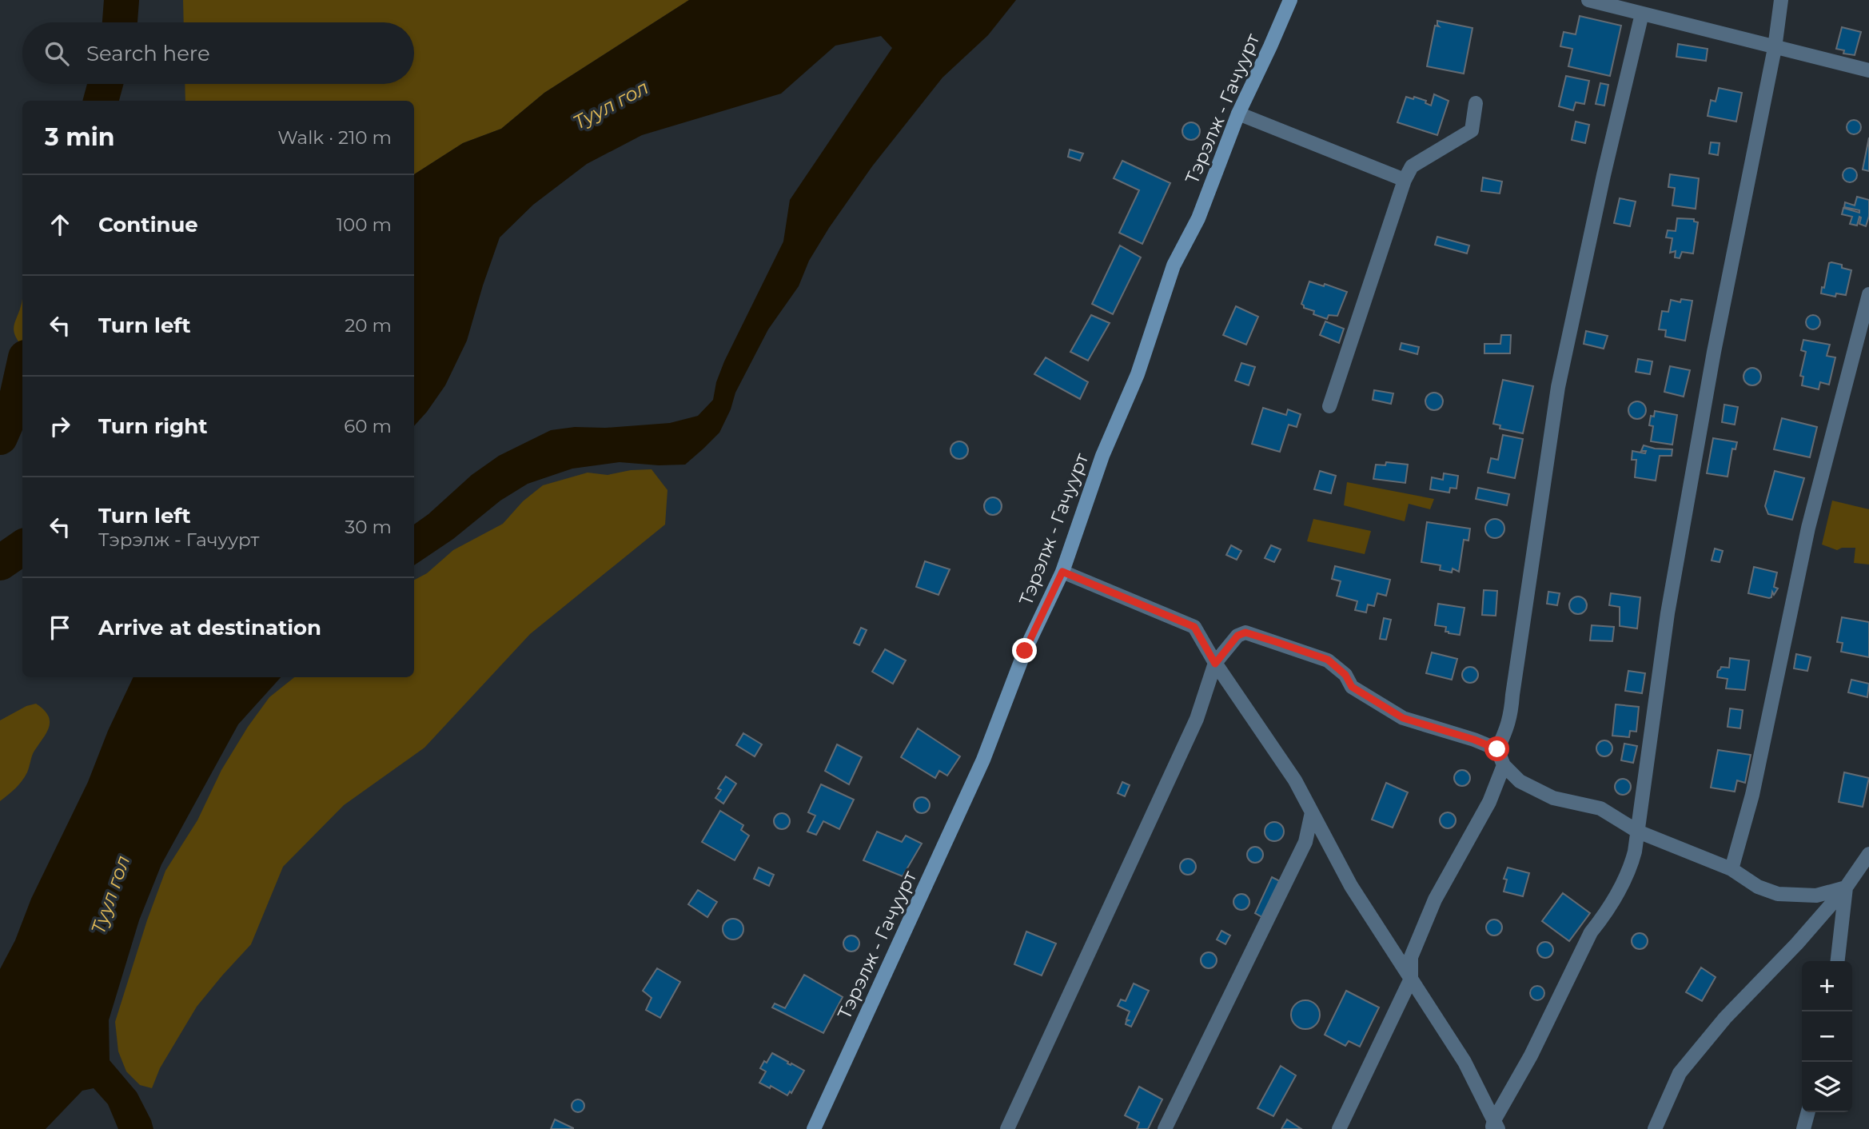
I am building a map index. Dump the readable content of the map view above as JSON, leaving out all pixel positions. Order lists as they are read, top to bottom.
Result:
{
  "streets": {
    "main road": ["Тэрэлж - Гачуурт"]
  },
  "water": ["Туул гол"],
  "page": {
    "search": "Search here",
    "heading": ["3 min", "Walk · 210 m"],
    "list": [
      ["Continue", "100 m"],
      ["Turn left", "20 m"],
      ["Turn right", "60 m"],
      ["Turn left", "Тэрэлж - Гачуурт", "30 m"],
      "Arrive at destination"
    ],
    "map_buttons": ["+", "−"]
  }
}
